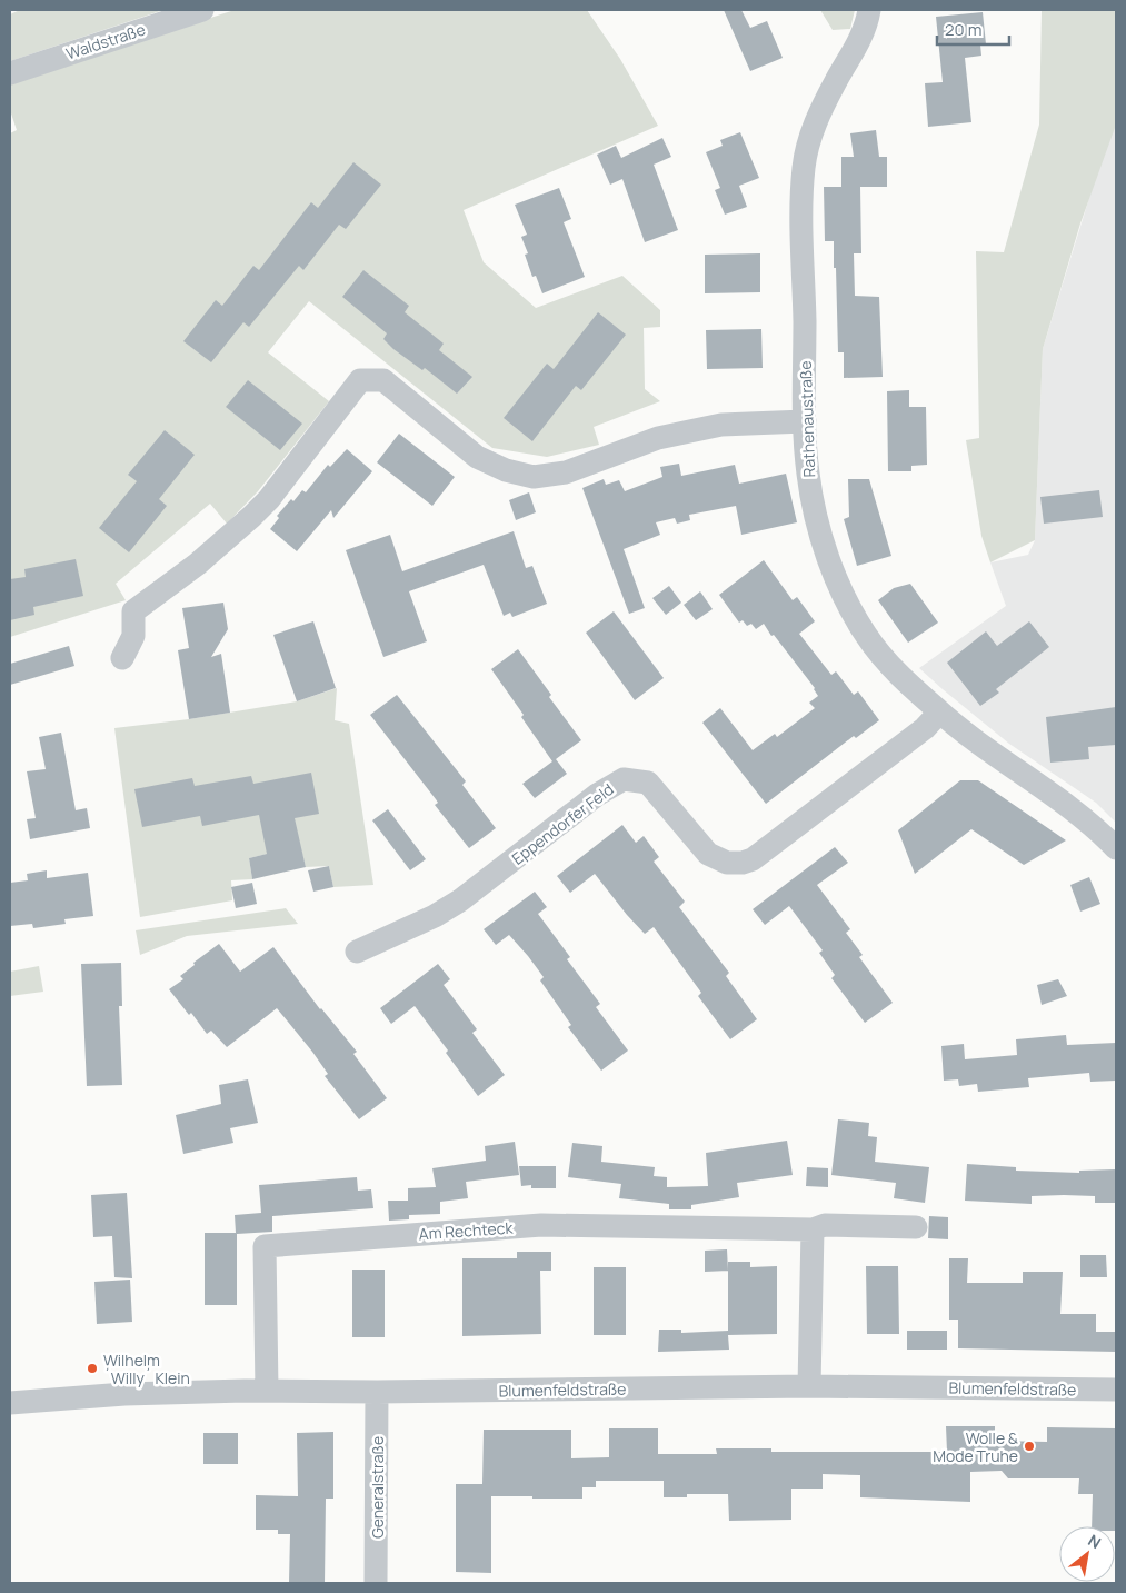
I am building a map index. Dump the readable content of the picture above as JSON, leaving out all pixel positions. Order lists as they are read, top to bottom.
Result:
{
  "streets": {
    "street": [
      "Waldstraße",
      "Rathenaustraße",
      "Eppendorfer Feld",
      "Am Rechteck",
      "Blumenfeldstraße",
      "Generalstraße"
    ]
  },
  "crossings": [
    ["Rathenaustraße", "Eppendorfer Feld"],
    ["Am Rechteck", "Blumenfeldstraße"],
    ["Blumenfeldstraße", "Generalstraße"]
  ],
  "places": ["Wilhelm ´Willy´ Klein", "Wolle & Mode Truhe"],
  "scale_bar": "20 m",
  "north": "top right"
}
